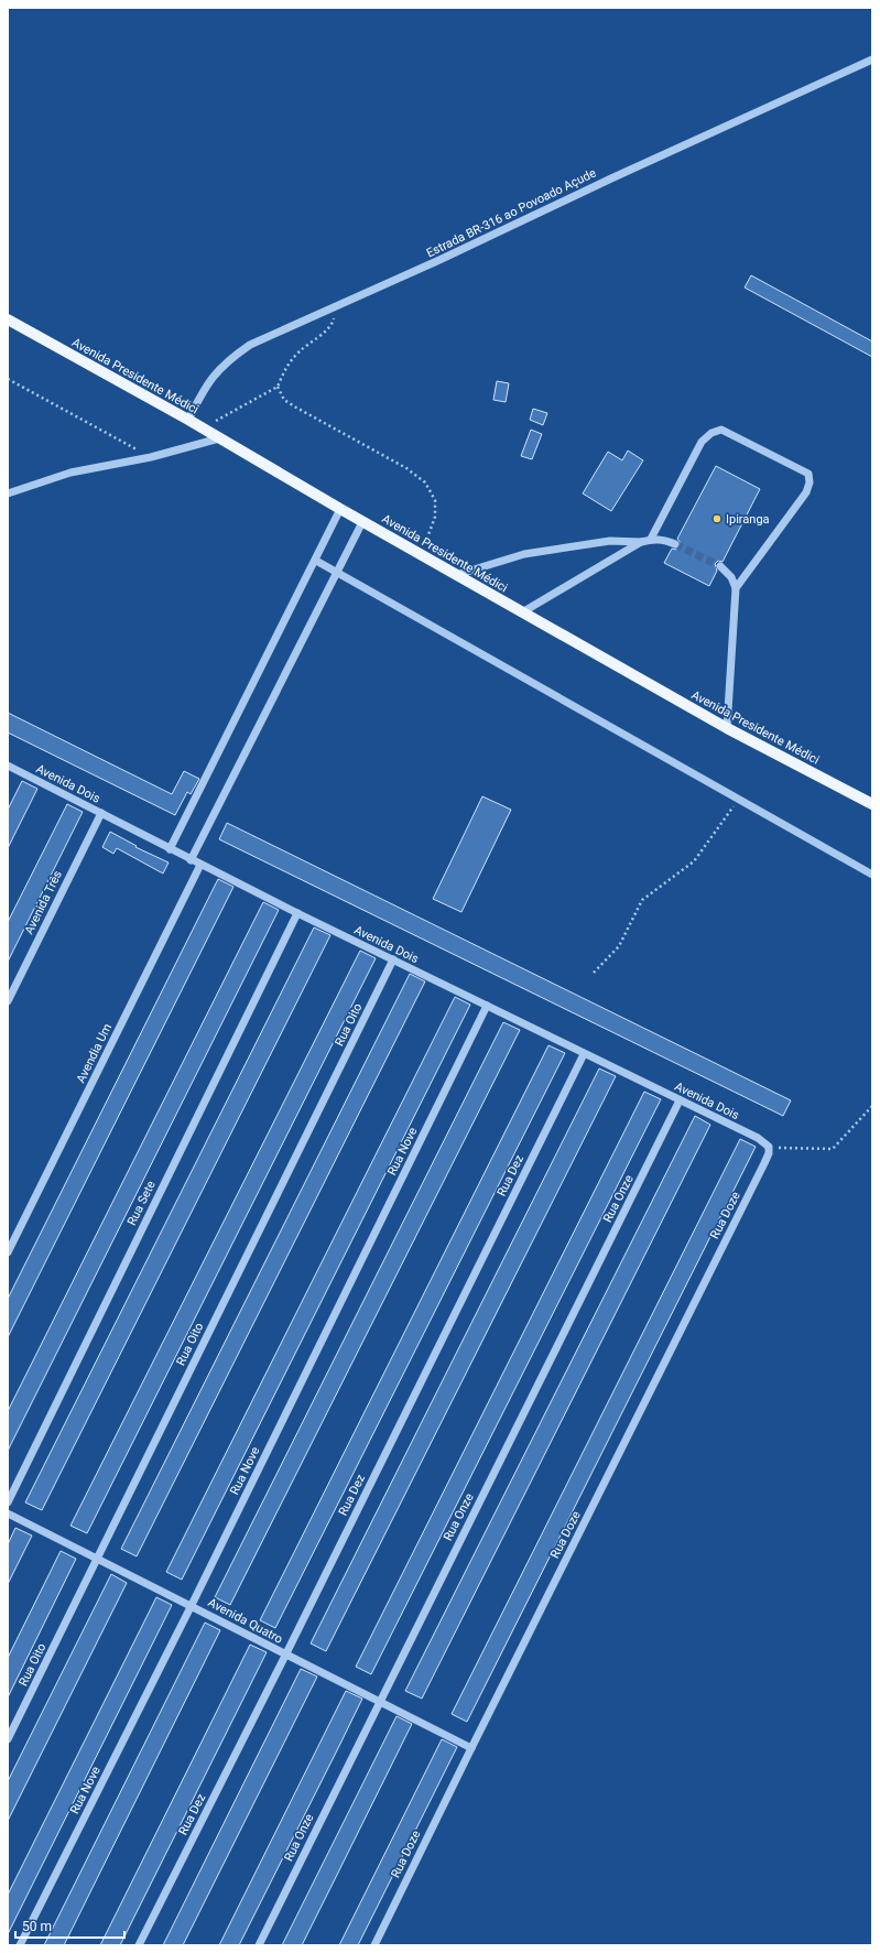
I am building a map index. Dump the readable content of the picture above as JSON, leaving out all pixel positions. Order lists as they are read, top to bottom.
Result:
{
  "streets": {
    "main road": ["Avenida Presidente Médici"],
    "street": [
      "Estrada BR-316 ao Povoado Açude",
      "Avenida Dois",
      "Avenida Três",
      "Rua Oito",
      "Avendia Um",
      "Rua Nove",
      "Rua Dez",
      "Rua Onze",
      "Rua Sete",
      "Rua Doze",
      "Avenida Quatro"
    ]
  },
  "crossings": [
    ["Estrada BR-316 ao Povoado Açude", "Avenida Presidente Médici"],
    ["Avenida Dois", "Avenida Três"],
    ["Avenida Dois", "Rua Oito"],
    ["Avenida Dois", "Avendia Um"],
    ["Avenida Dois", "Rua Nove"],
    ["Avenida Dois", "Rua Dez"],
    ["Avenida Dois", "Rua Onze"],
    ["Avenida Dois", "Rua Sete"],
    ["Avenida Dois", "Rua Doze"],
    ["Rua Oito", "Avenida Quatro"],
    ["Rua Nove", "Avenida Quatro"],
    ["Rua Dez", "Avenida Quatro"],
    ["Rua Onze", "Avenida Quatro"],
    ["Rua Doze", "Avenida Quatro"]
  ],
  "places": ["Ipiranga"],
  "scale_bar": "50 m"
}
